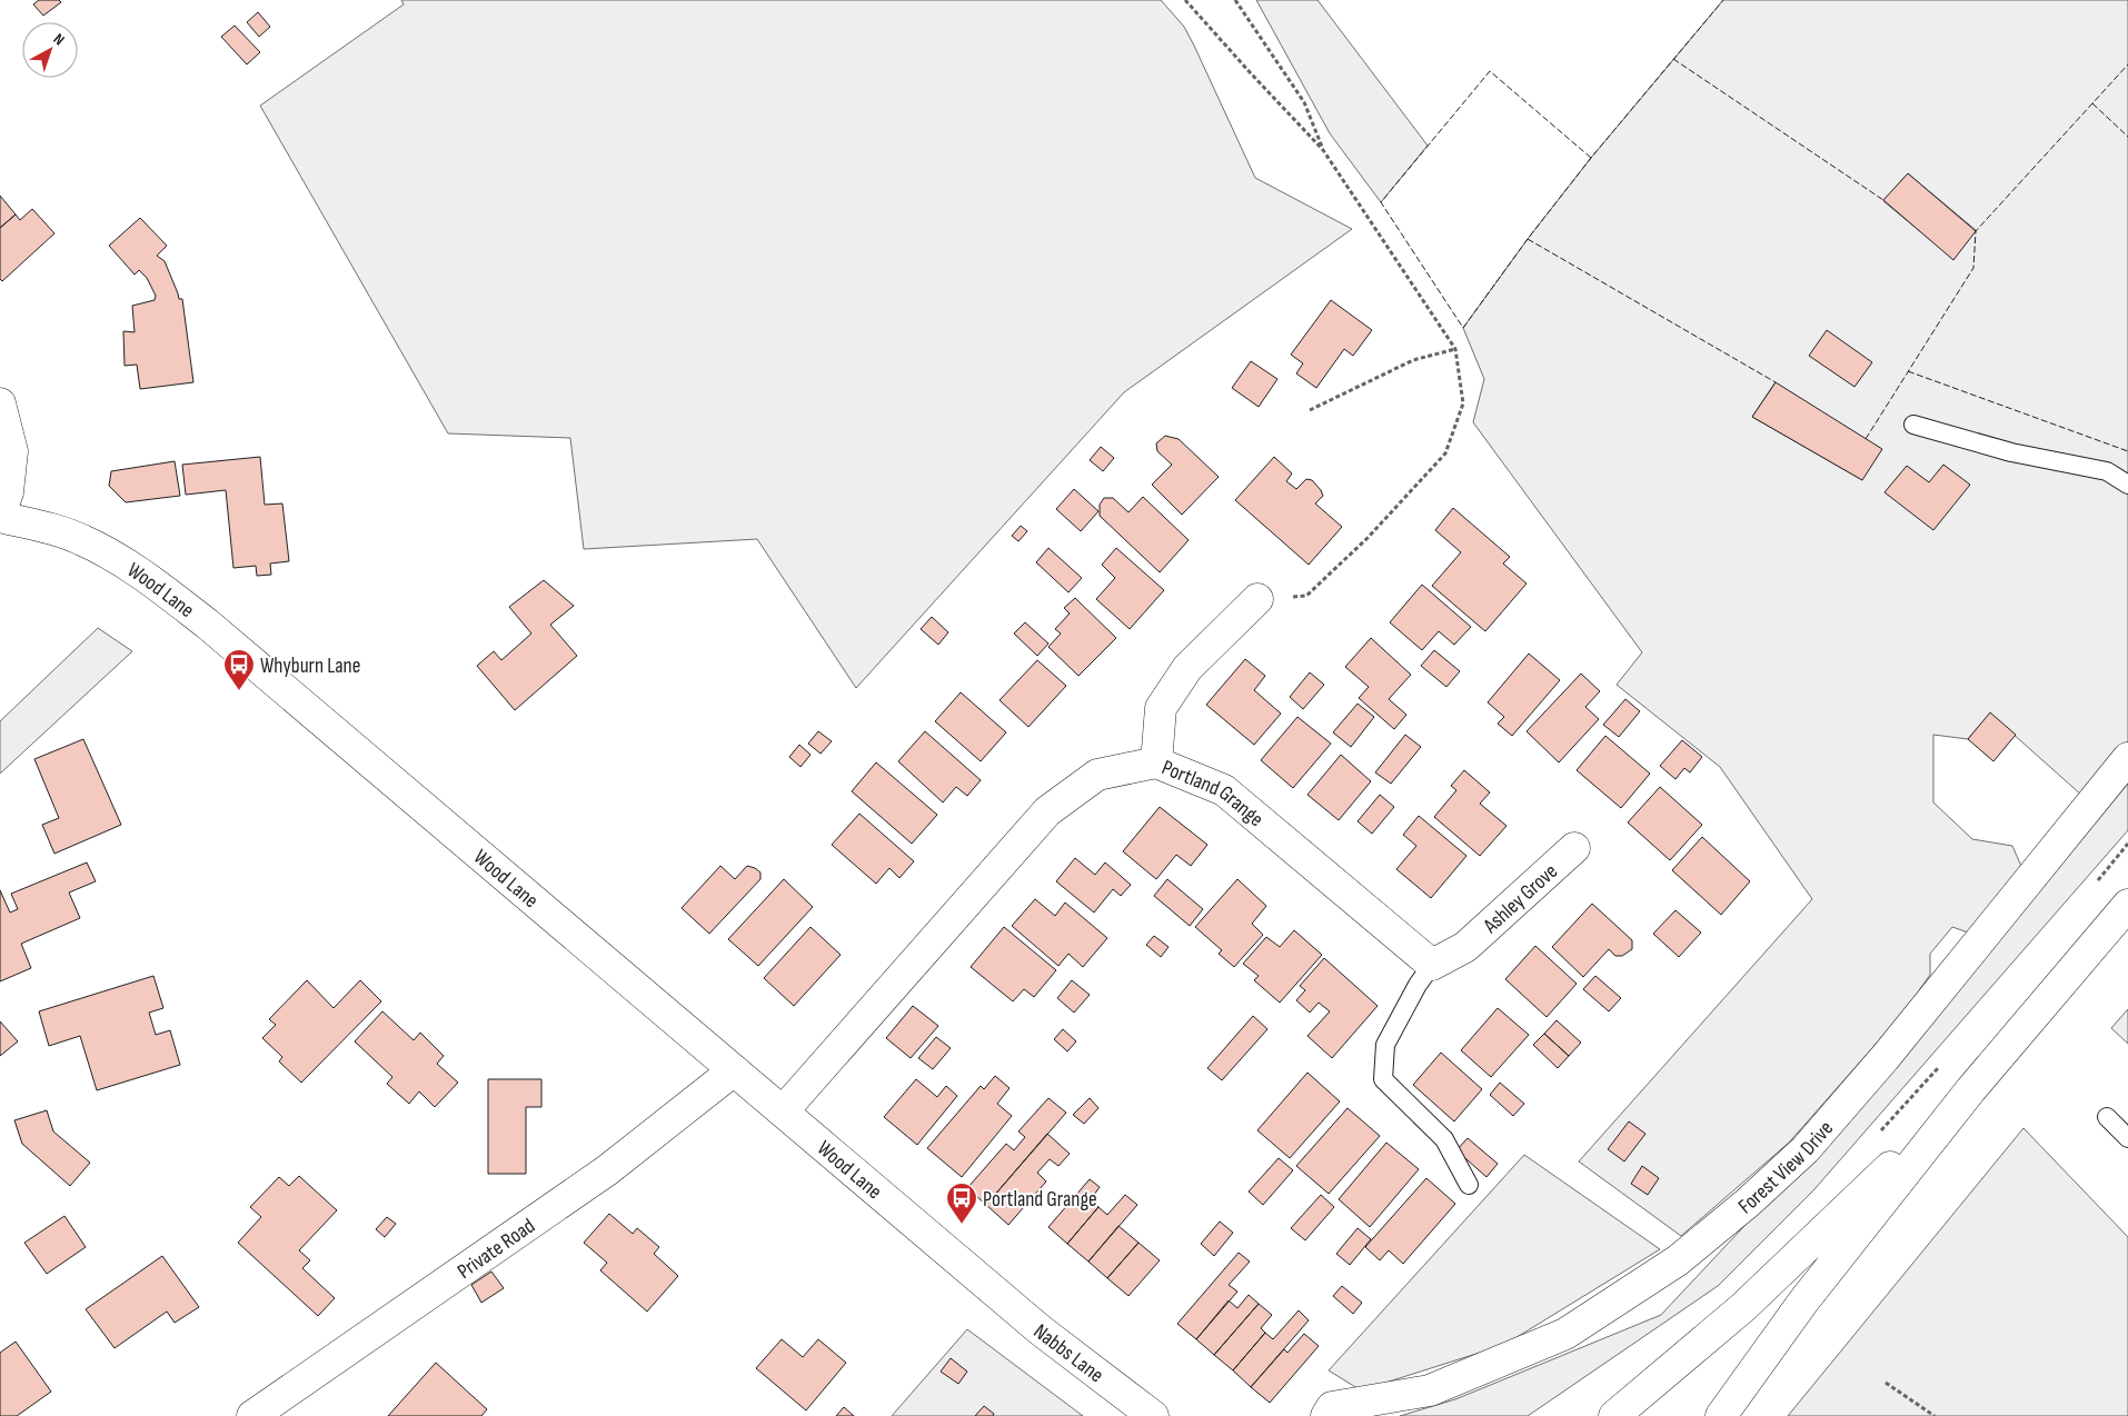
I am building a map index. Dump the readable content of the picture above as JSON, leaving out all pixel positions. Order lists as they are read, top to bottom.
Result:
{
  "streets": {
    "street": [
      "Wood Lane",
      "Portland Grange",
      "Ashley Grove",
      "Forest View Drive",
      "Private Road",
      "Nabbs Lane"
    ]
  },
  "crossings": [
    ["Wood Lane", "Portland Grange"],
    ["Wood Lane", "Private Road"],
    ["Wood Lane", "Nabbs Lane"],
    ["Portland Grange", "Ashley Grove"]
  ],
  "places": {
    "bus stop": ["Whyburn Lane", "Portland Grange"]
  },
  "north": "top right"
}
